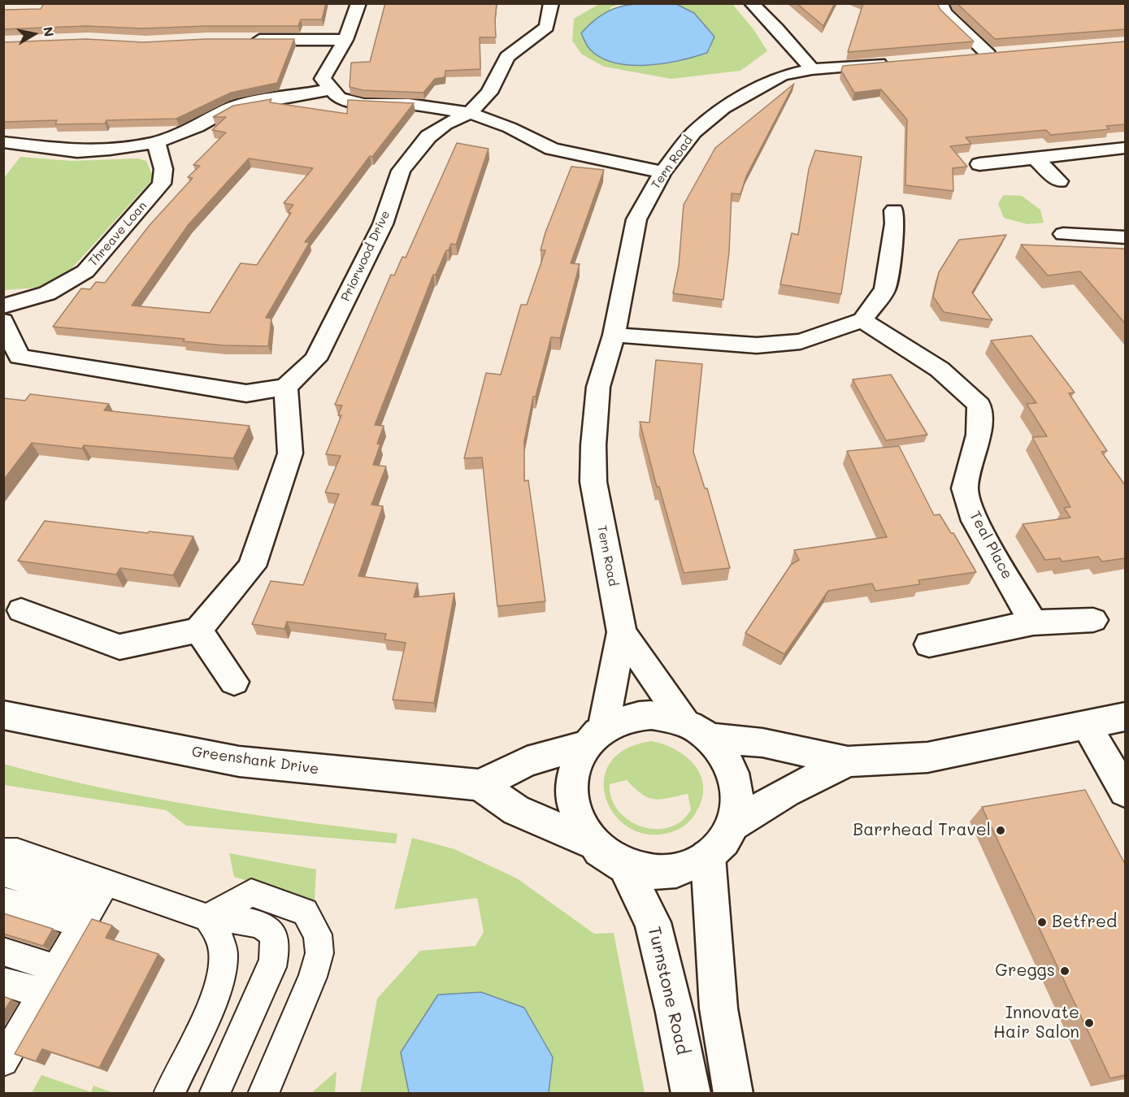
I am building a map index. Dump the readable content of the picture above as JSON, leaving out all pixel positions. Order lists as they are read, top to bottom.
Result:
{
  "streets": {
    "street": [
      "Tern Road",
      "Threave Loan",
      "Priorwood Drive",
      "Teal Place",
      "Greenshank Drive",
      "Turnstone Road"
    ]
  },
  "crossings": [
    ["Tern Road", "Greenshank Drive"],
    ["Tern Road", "Turnstone Road"],
    ["Greenshank Drive", "Turnstone Road"]
  ],
  "places": [
    "Barrhead Travel",
    "Betfred",
    "Greggs",
    "Innovate Hair Salon"
  ],
  "north": "right"
}
